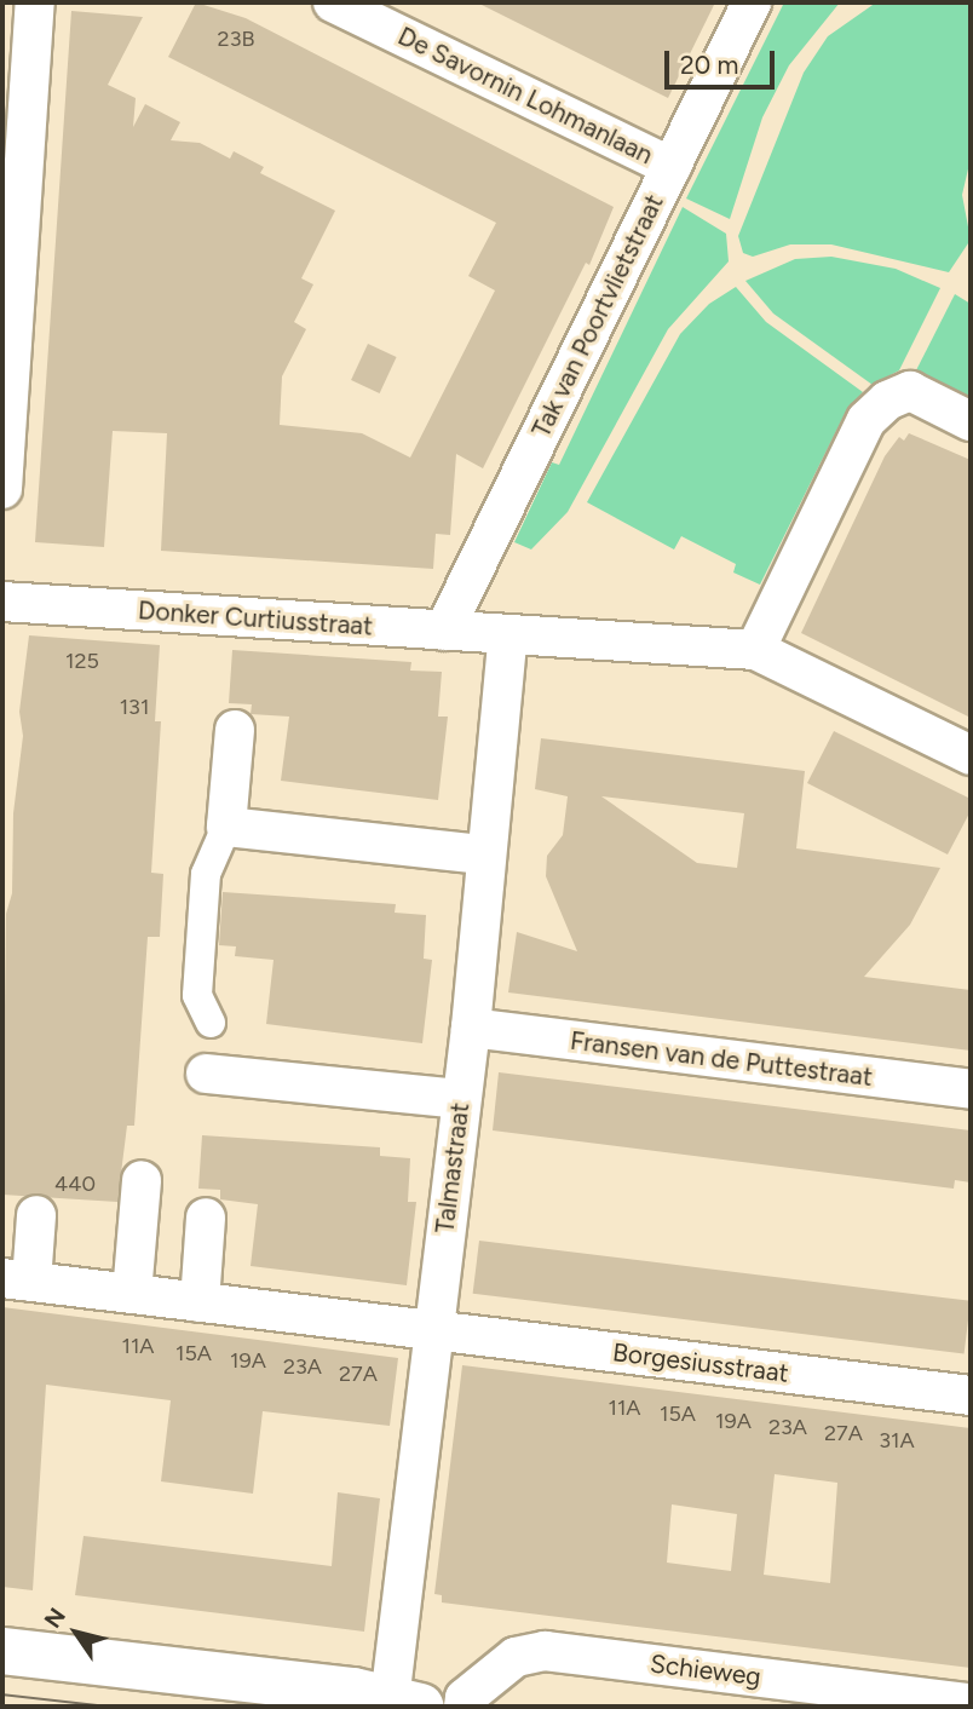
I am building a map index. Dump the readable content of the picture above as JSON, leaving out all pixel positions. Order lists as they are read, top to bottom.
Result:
{
  "streets": {
    "street": [
      "De Savornin Lohmanlaan",
      "Tak van Poortvlietstraat",
      "Donker Curtiusstraat",
      "Fransen van de Puttestraat",
      "Talmastraat",
      "Borgesiusstraat",
      "Schieweg"
    ]
  },
  "crossings": [
    ["De Savornin Lohmanlaan", "Tak van Poortvlietstraat"],
    ["Tak van Poortvlietstraat", "Donker Curtiusstraat"],
    ["Donker Curtiusstraat", "Talmastraat"],
    ["Fransen van de Puttestraat", "Talmastraat"],
    ["Talmastraat", "Borgesiusstraat"]
  ],
  "house_numbers": [
    "23B",
    "125",
    "131",
    "440",
    "11A",
    "15A",
    "19A",
    "23A",
    "27A",
    "11A",
    "15A",
    "19A",
    "23A",
    "27A",
    "31A"
  ],
  "scale_bar": "20 m",
  "north": "top left"
}
